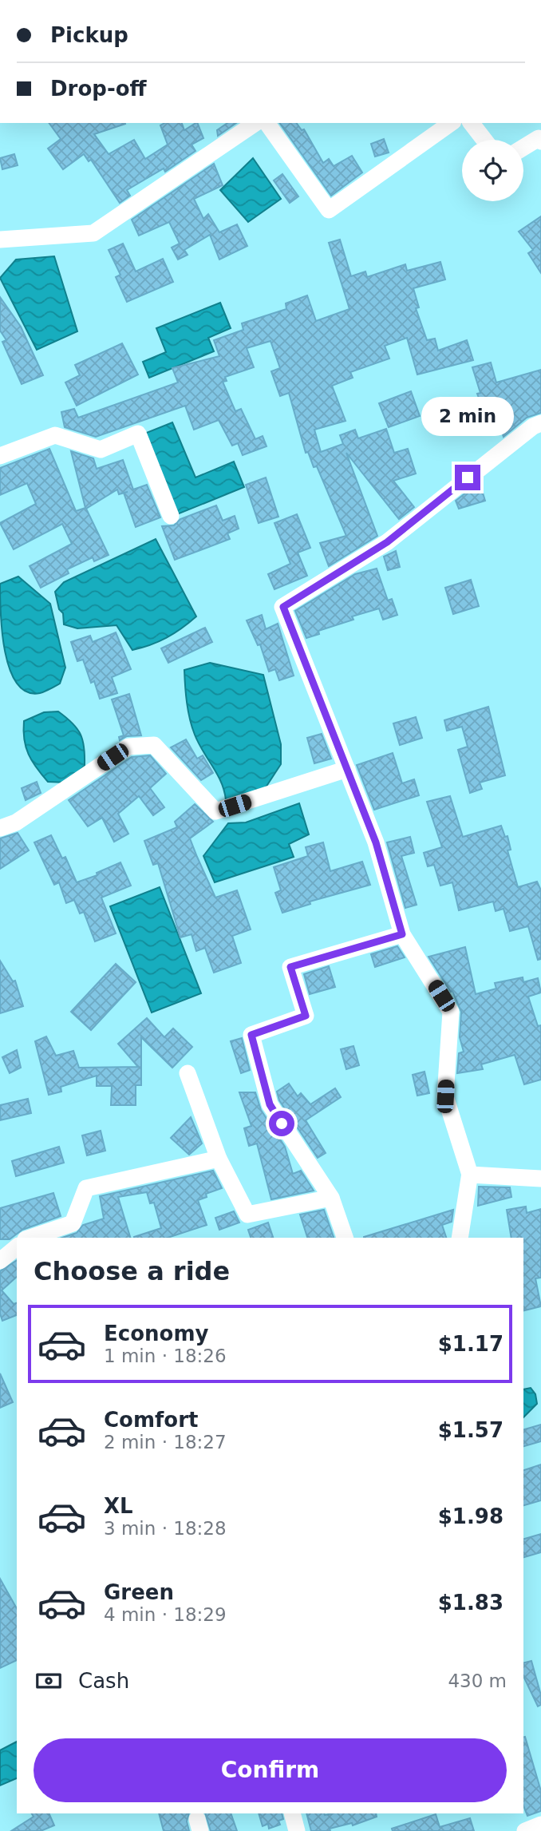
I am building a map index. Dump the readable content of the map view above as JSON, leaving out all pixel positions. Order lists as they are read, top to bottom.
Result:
{
  "page": {
    "banner": ["Pickup", "Drop-off"],
    "bubble": "2 min",
    "heading": "Choose a ride",
    "list": [
      {
        "name": "Economy",
        "note": "1 min · 18:26",
        "value": "$1.17"
      },
      {
        "name": "Comfort",
        "note": "2 min · 18:27",
        "value": "$1.57"
      },
      {
        "name": "XL",
        "note": "3 min · 18:28",
        "value": "$1.98"
      },
      {
        "name": "Green",
        "note": "4 min · 18:29",
        "value": "$1.83"
      }
    ],
    "pay": ["Cash", "430 m"],
    "buttons": "Confirm"
  }
}
